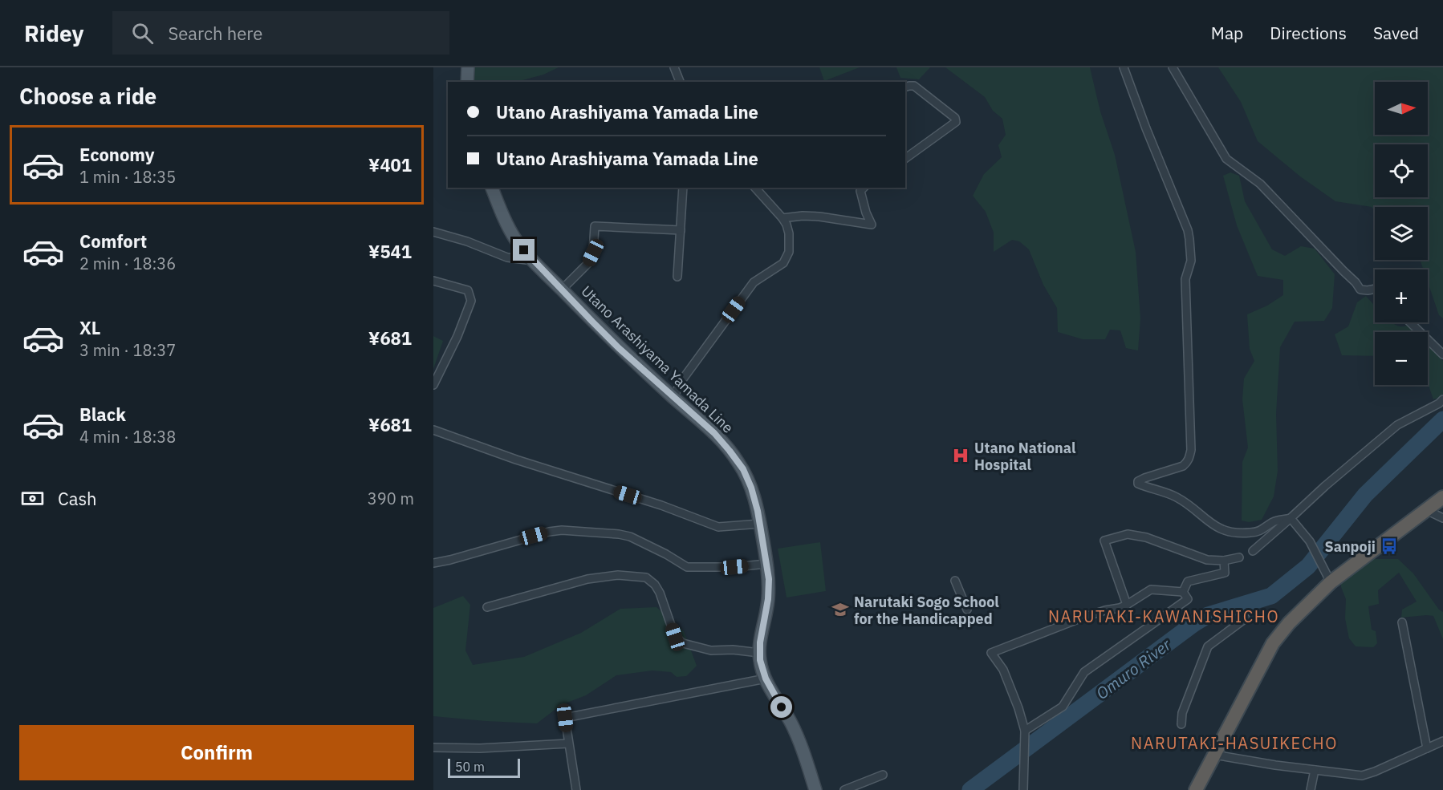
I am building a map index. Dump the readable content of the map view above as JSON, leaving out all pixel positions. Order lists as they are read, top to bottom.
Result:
{
  "streets": {
    "main road": ["Utano Arashiyama Yamada Line"]
  },
  "districts": ["NARUTAKI-KAWANISHICHO", "NARUTAKI-HASUIKECHO"],
  "water": ["Omuro River"],
  "places": {
    "hospital": ["Utano National Hospital"],
    "bus stop": ["Sanpoji"],
    "school or university": ["Narutaki Sogo School for the Handicapped"]
  },
  "scale_bar": "50 m",
  "north": "right",
  "page": {
    "header": "Ridey",
    "search": "Search here",
    "nav": ["Map", "Directions", "Saved"],
    "heading": "Choose a ride",
    "map_buttons": ["+", "−"],
    "banner": ["Utano Arashiyama Yamada Line", "Utano Arashiyama Yamada Line"],
    "list": [
      {
        "name": "Economy",
        "note": "1 min · 18:35",
        "value": "¥401"
      },
      {
        "name": "Comfort",
        "note": "2 min · 18:36",
        "value": "¥541"
      },
      {
        "name": "XL",
        "note": "3 min · 18:37",
        "value": "¥681"
      },
      {
        "name": "Black",
        "note": "4 min · 18:38",
        "value": "¥681"
      }
    ],
    "pay": ["Cash", "390 m"],
    "buttons": "Confirm",
    "scale": "50 m"
  }
}
